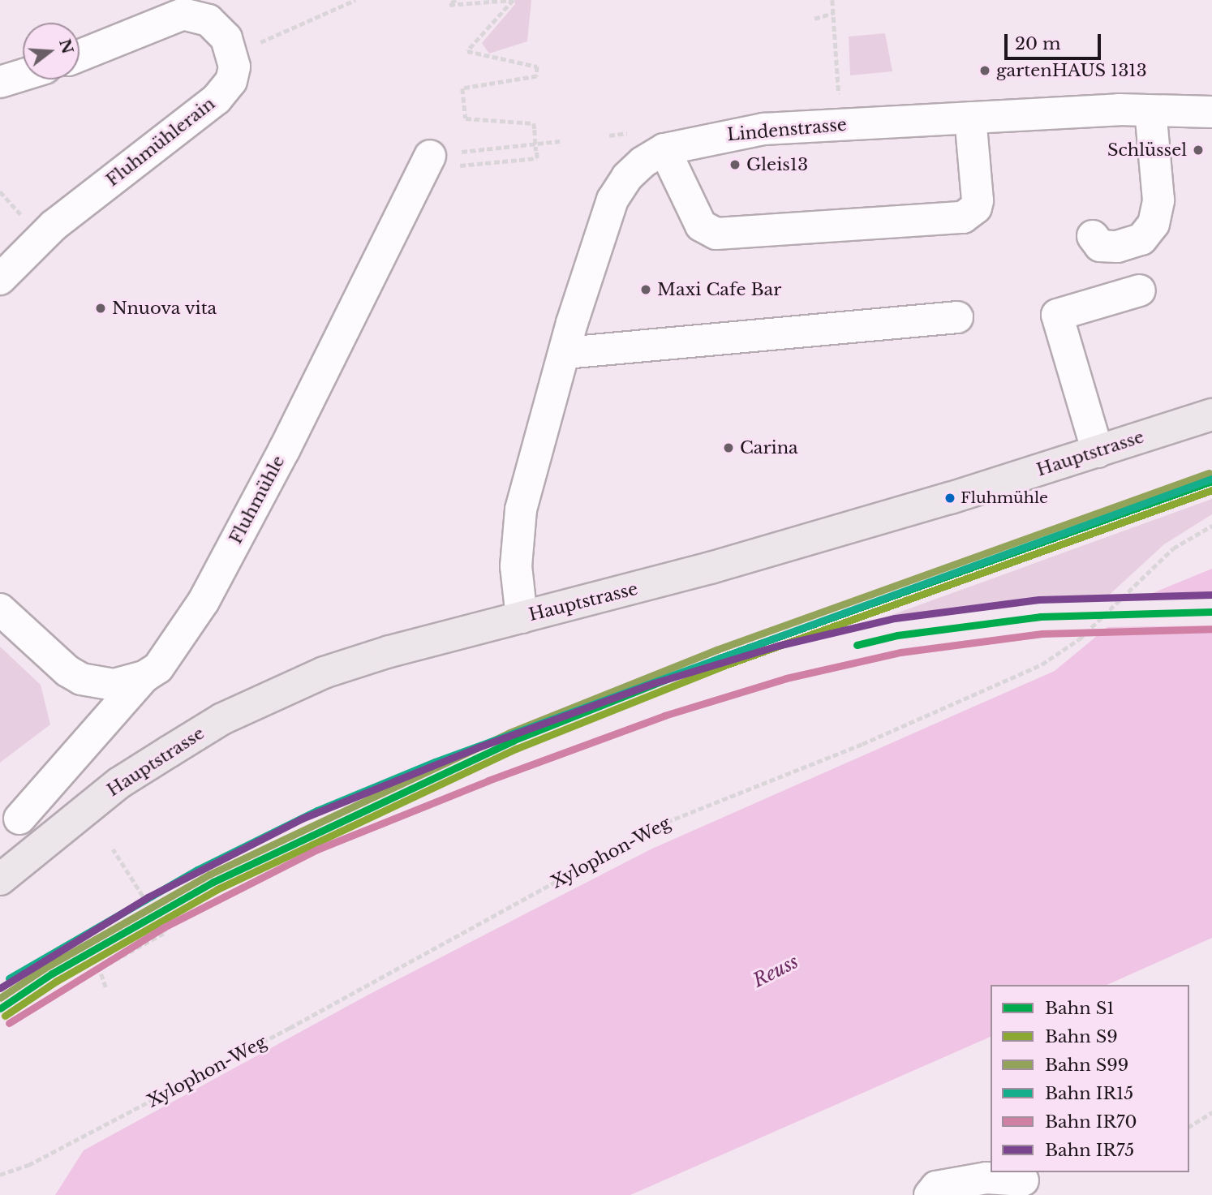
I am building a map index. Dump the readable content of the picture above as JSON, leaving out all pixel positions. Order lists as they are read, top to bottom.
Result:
{
  "streets": {
    "main road": ["Hauptstrasse"],
    "street": ["Lindenstrasse", "Fluhmühlerain", "Fluhmühle"],
    "path": ["Xylophon-Weg"]
  },
  "crossings": [
    ["Lindenstrasse", "Hauptstrasse"]
  ],
  "water": ["Reuss"],
  "places": [
    "gartenHAUS 1313",
    "Schlüssel",
    "Gleis13",
    "Maxi Cafe Bar",
    "Nnuova vita",
    "Carina",
    "Fluhmühle"
  ],
  "lines": [
    "rail line S99",
    "rail line IR15",
    "rail line S1",
    "rail line S9",
    "rail line IR75",
    "rail line IR70"
  ],
  "legend": [
    "Bahn S1",
    "Bahn S9",
    "Bahn S99",
    "Bahn IR15",
    "Bahn IR70",
    "Bahn IR75"
  ],
  "scale_bar": "20 m",
  "north": "right"
}
